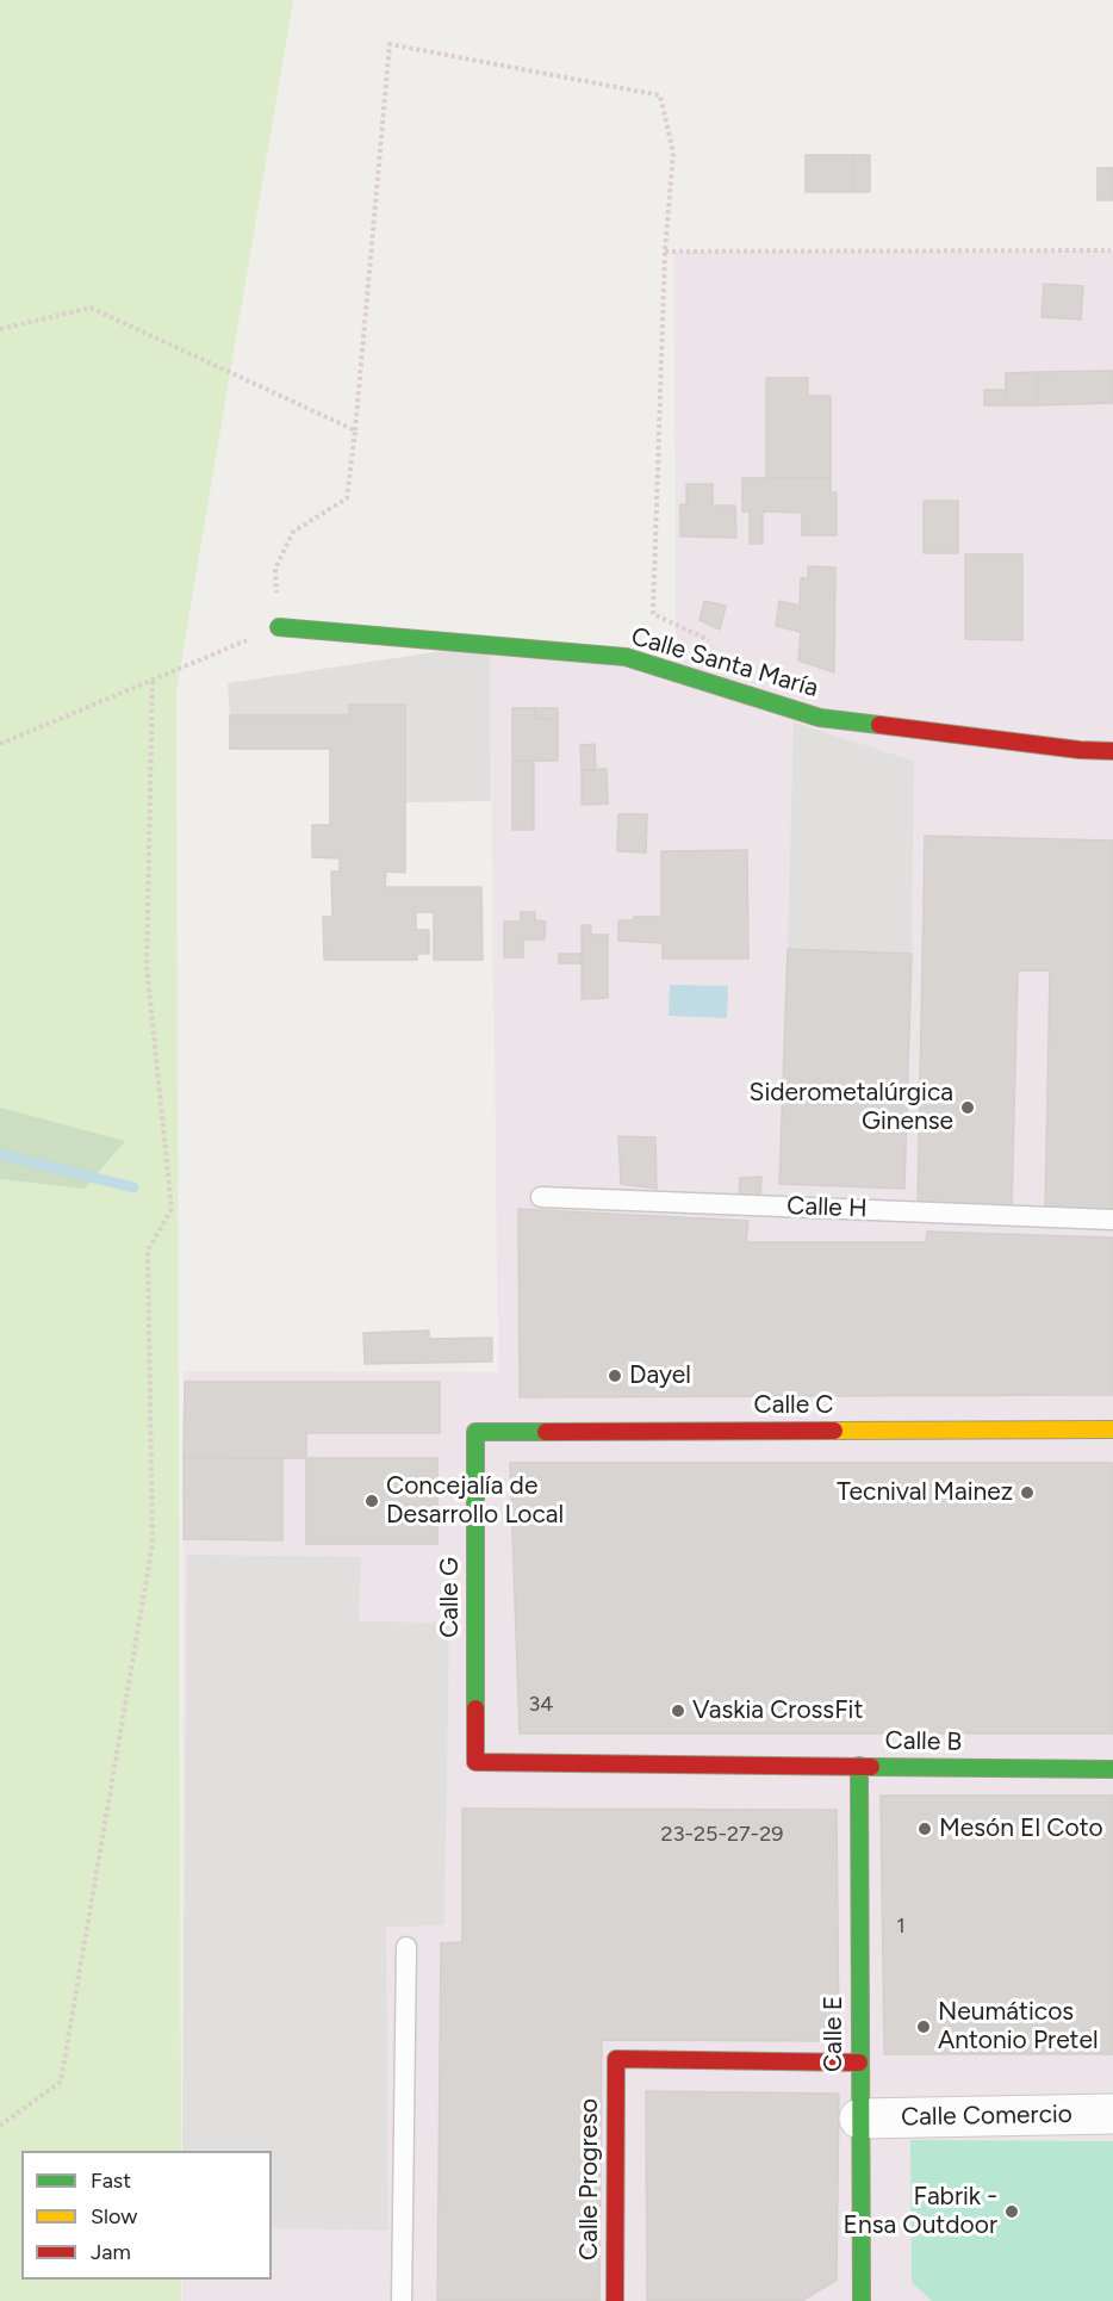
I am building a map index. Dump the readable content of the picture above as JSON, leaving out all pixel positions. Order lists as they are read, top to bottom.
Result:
{
  "streets": {
    "street": [
      "Calle Santa María",
      "Calle C",
      "Calle G",
      "Calle B",
      "Calle E",
      "Calle Comercio",
      "Calle Progreso"
    ],
    "lane": ["Calle H"]
  },
  "crossings": [
    ["Calle C", "Calle G"],
    ["Calle G", "Calle B"],
    ["Calle B", "Calle E"],
    ["Calle E", "Calle Comercio"],
    ["Calle E", "Calle Progreso"]
  ],
  "places": [
    "Siderometalúrgica Ginense",
    "Dayel",
    "Tecnival Mainez",
    "Concejalía de Desarrollo Local",
    "Vaskia CrossFit",
    "Mesón El Coto",
    "Neumáticos Antonio Pretel",
    "Fabrik - Ensa Outdoor"
  ],
  "house_numbers": ["34", "23-25-27-29", "1"],
  "legend": ["Fast", "Slow", "Jam"]
}
